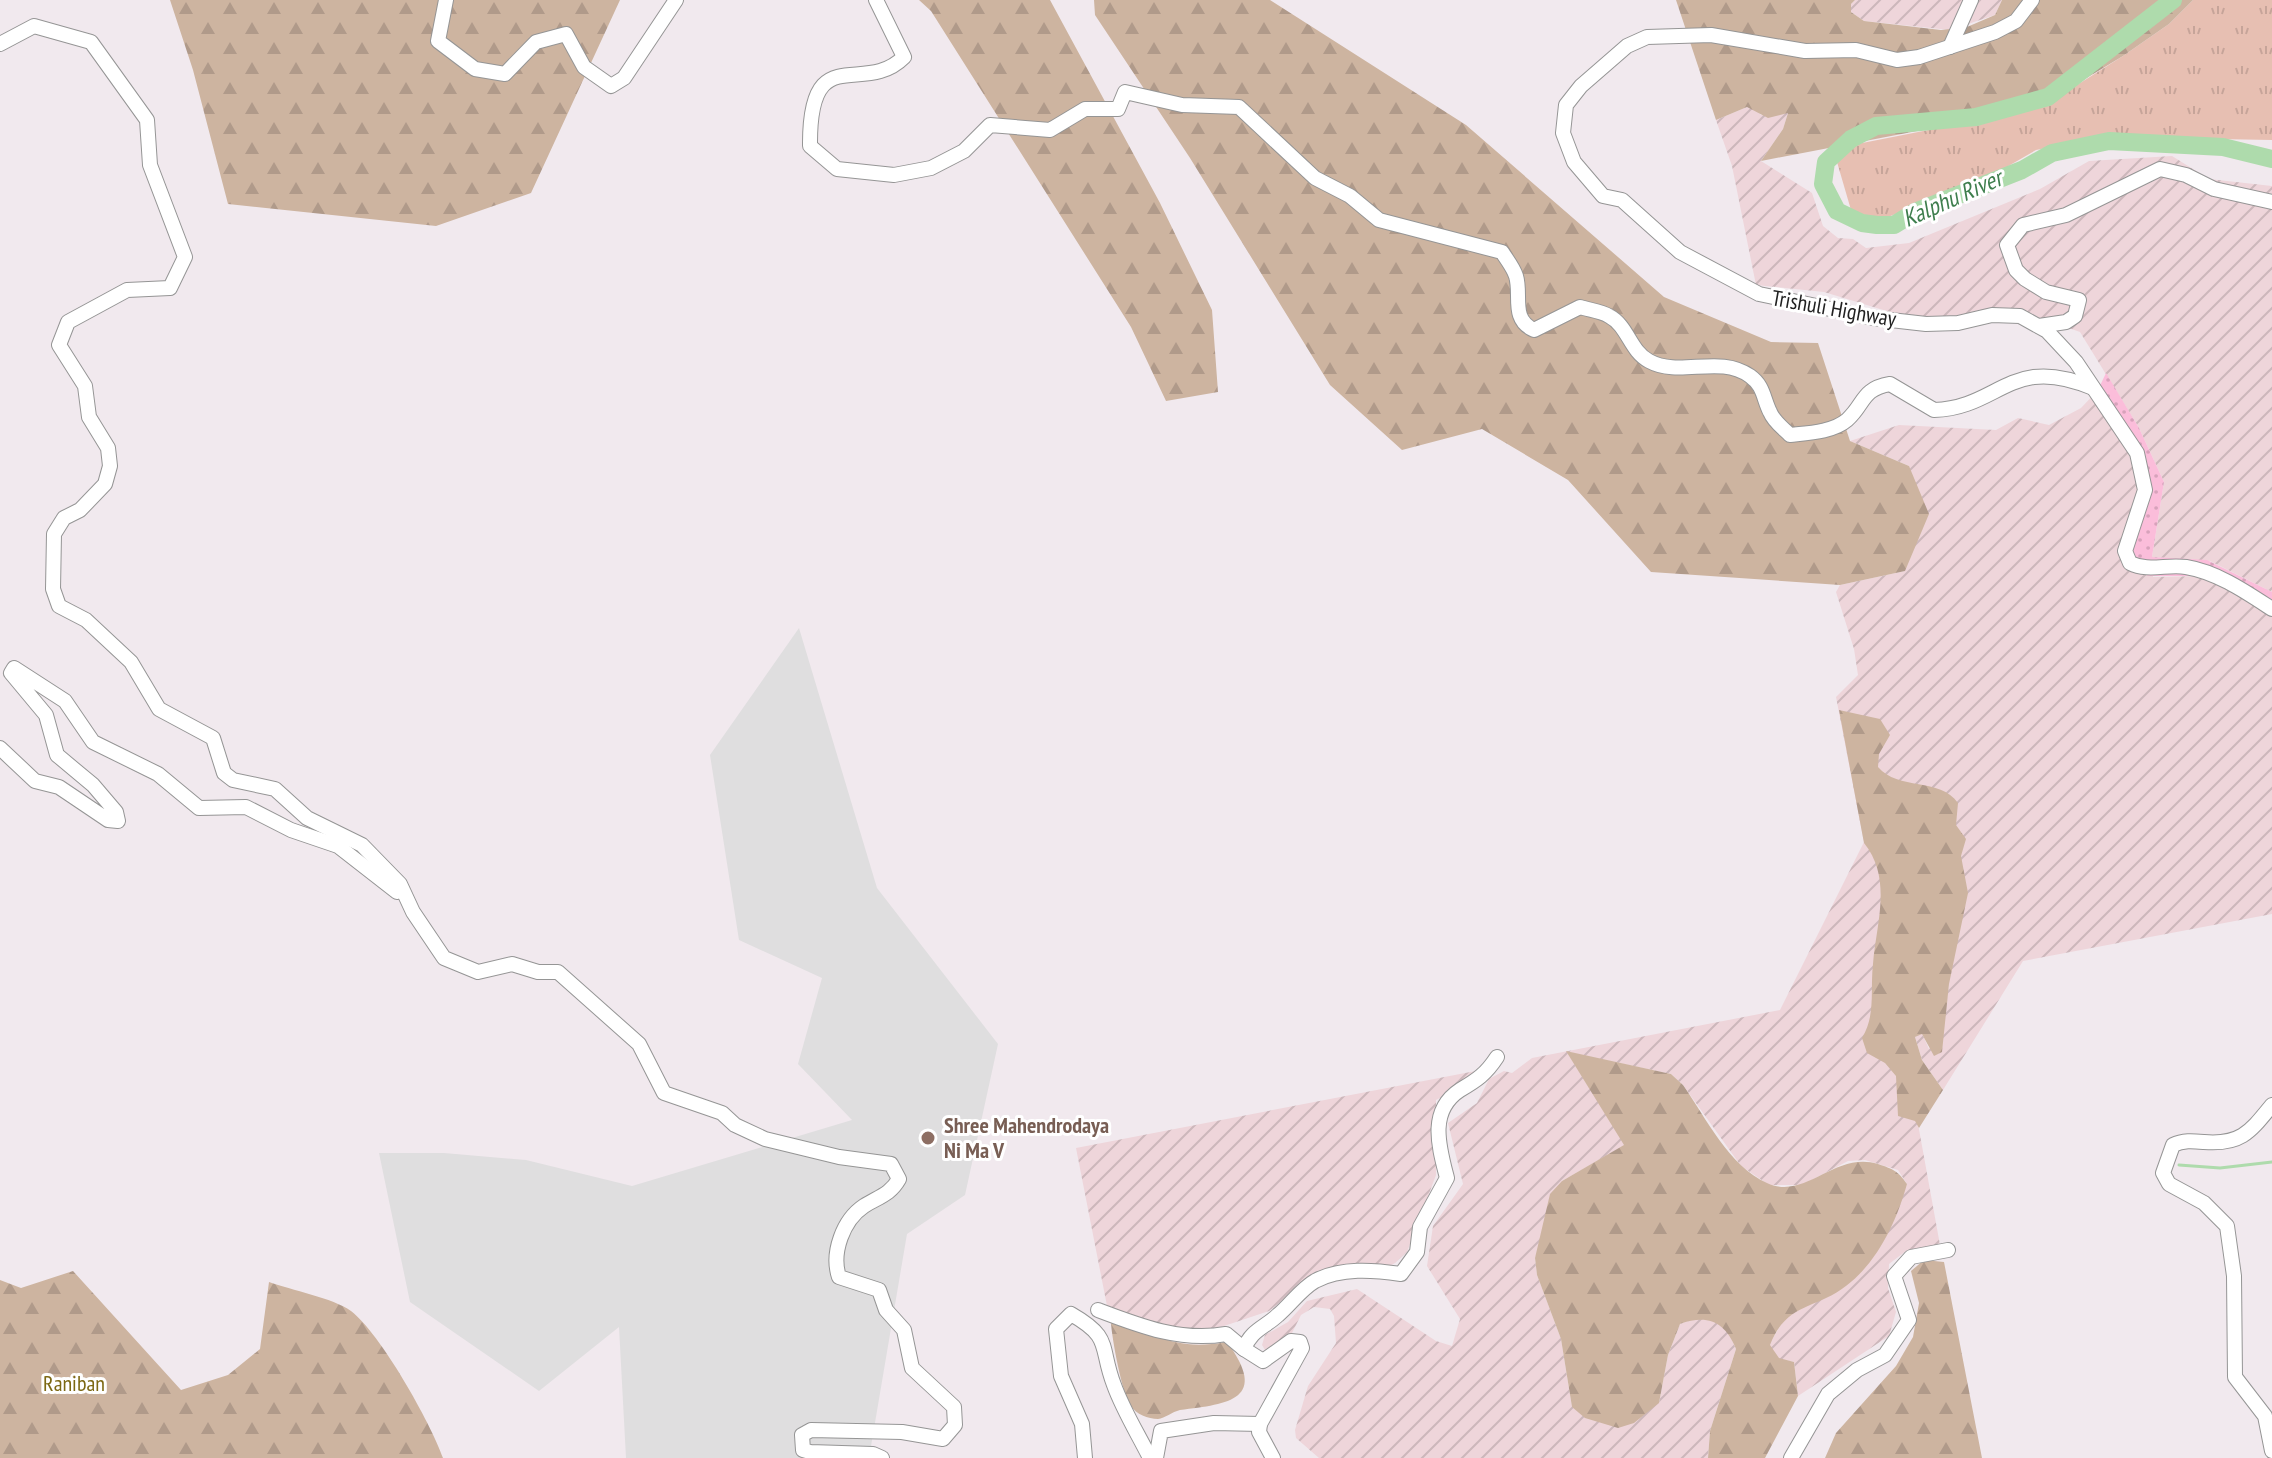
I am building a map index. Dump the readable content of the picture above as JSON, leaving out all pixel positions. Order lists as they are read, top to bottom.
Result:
{
  "streets": {
    "street": ["Trishuli Highway"]
  },
  "water": ["Kalphu River"],
  "parks": ["Raniban"],
  "places": ["Shree Mahendrodaya Ni Ma V"]
}
